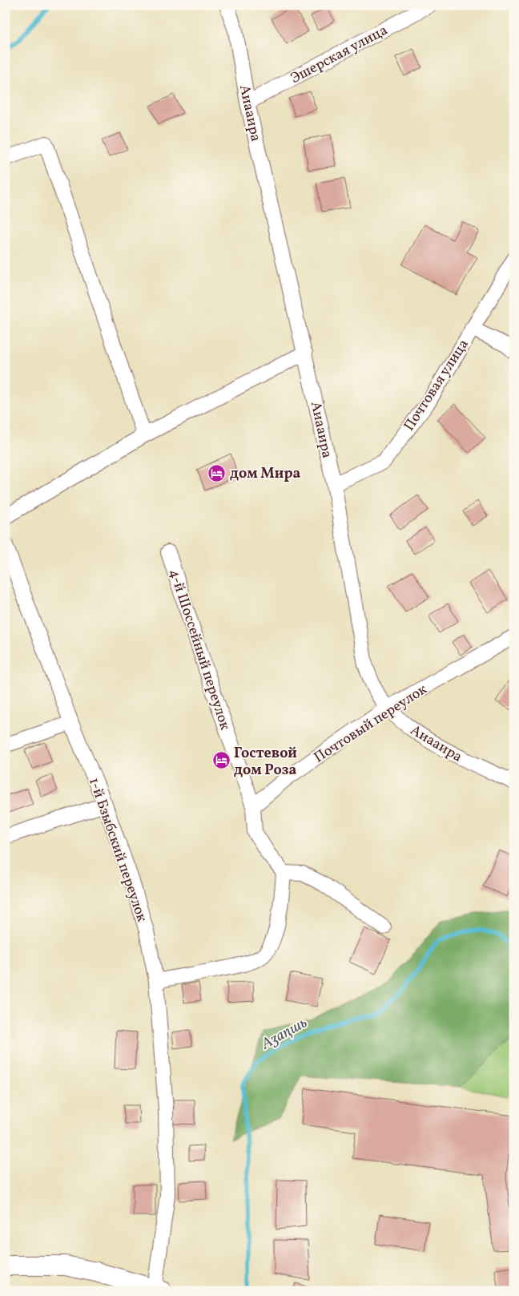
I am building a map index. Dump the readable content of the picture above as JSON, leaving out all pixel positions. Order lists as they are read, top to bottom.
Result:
{
  "streets": {
    "street": [
      "Эшерская улица",
      "Аиааира",
      "Почтовая улица",
      "4-й Шоссейный переулок",
      "Почтовый переулок",
      "1-й Бзыбский переулок"
    ]
  },
  "crossings": [
    ["Эшерская улица", "Аиааира"],
    ["Аиааира", "Почтовая улица"],
    ["Аиааира", "Почтовый переулок"],
    ["4-й Шоссейный переулок", "Почтовый переулок"]
  ],
  "water": ["Аӡаԥшь"],
  "places": {
    "hotel": ["дом Мира", "Гостевой дом Роза"]
  }
}
